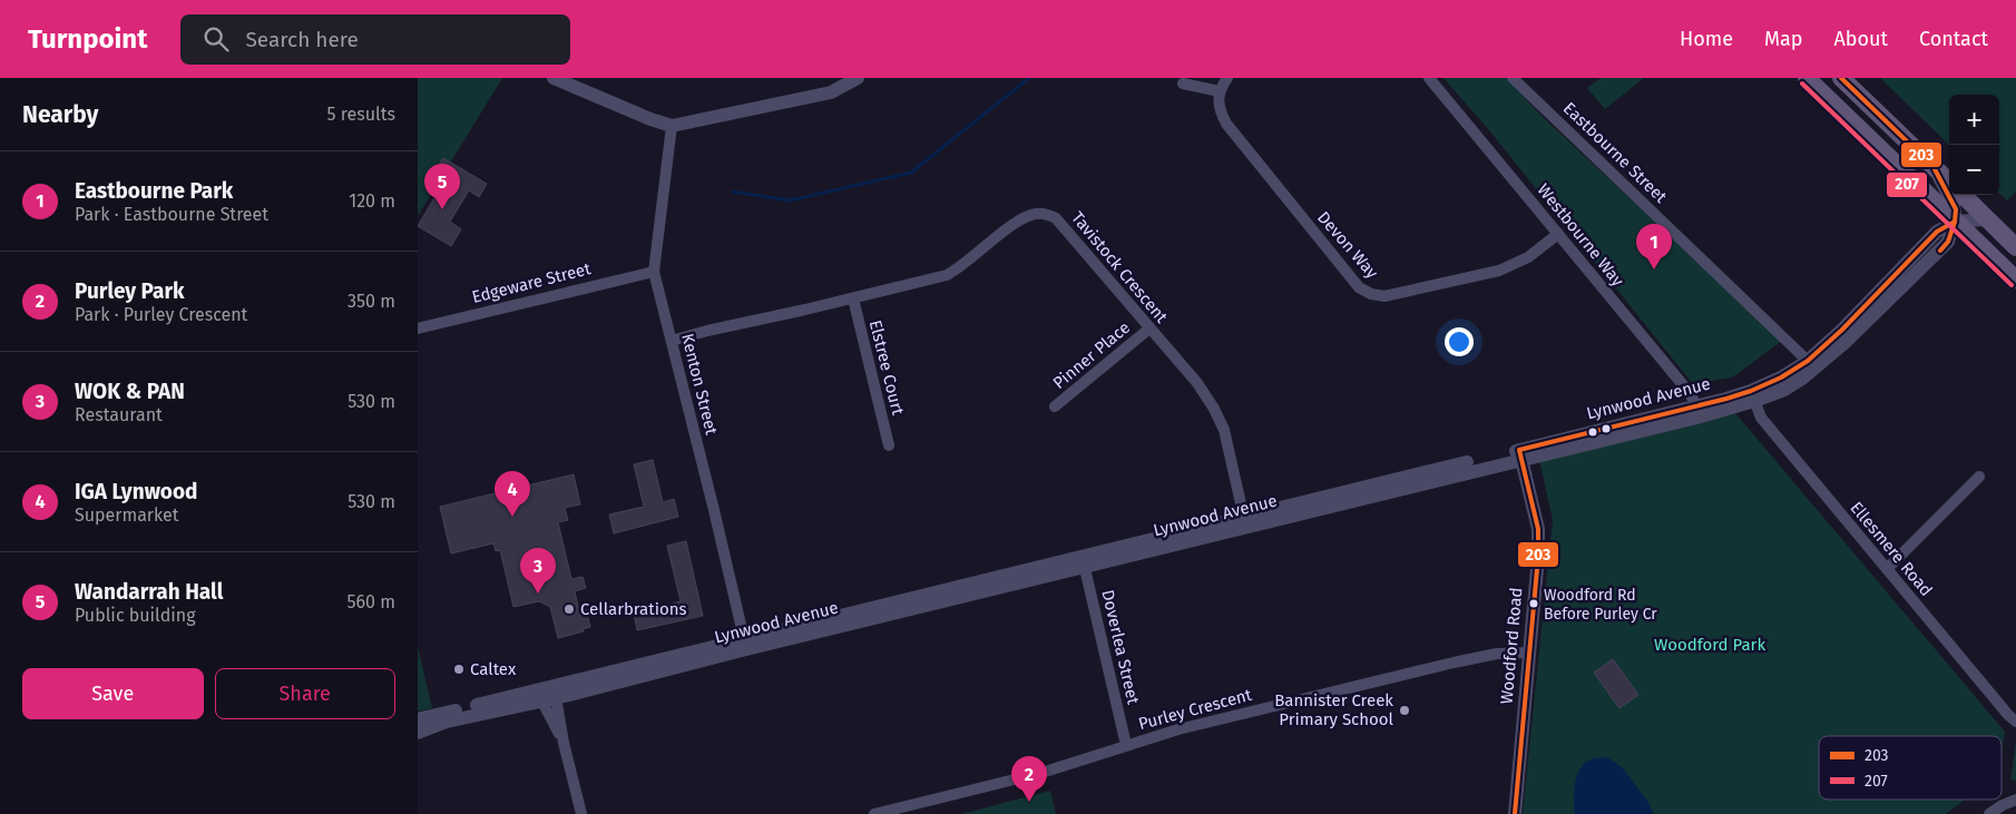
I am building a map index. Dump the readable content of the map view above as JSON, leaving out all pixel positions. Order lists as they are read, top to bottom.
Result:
{
  "streets": {
    "street": [
      "Eastbourne Street",
      "Westbourne Way",
      "Devon Way",
      "Tavistock Crescent",
      "Edgeware Street",
      "Pinner Place",
      "Elstree Court",
      "Kenton Street",
      "Lynwood Avenue",
      "Ellesmere Road",
      "Woodford Road",
      "Doverlea Street",
      "Purley Crescent"
    ]
  },
  "crossings": [
    ["Eastbourne Street", "Lynwood Avenue"],
    ["Westbourne Way", "Devon Way"],
    ["Westbourne Way", "Lynwood Avenue"],
    ["Tavistock Crescent", "Pinner Place"],
    ["Tavistock Crescent", "Elstree Court"],
    ["Tavistock Crescent", "Kenton Street"],
    ["Tavistock Crescent", "Lynwood Avenue"],
    ["Edgeware Street", "Kenton Street"],
    ["Kenton Street", "Lynwood Avenue"],
    ["Lynwood Avenue", "Ellesmere Road"],
    ["Lynwood Avenue", "Woodford Road"],
    ["Lynwood Avenue", "Doverlea Street"],
    ["Woodford Road", "Purley Crescent"],
    ["Doverlea Street", "Purley Crescent"]
  ],
  "parks": ["Woodford Park"],
  "places": [
    "Woodford Rd Before Purley Cr",
    "Cellarbrations",
    "Caltex",
    "Bannister Creek Primary School"
  ],
  "lines": ["transit line 203", "transit line 207"],
  "legend": ["203", "207"],
  "page": {
    "header": "Turnpoint",
    "search": "Search here",
    "nav": [
      "Home",
      "Map",
      "About",
      "Contact"
    ],
    "heading": ["Nearby", "5 results"],
    "map_buttons": ["+", "−"],
    "list": [
      {
        "mark": "1",
        "name": "Eastbourne Park",
        "note": "Park · Eastbourne Street",
        "value": "120 m"
      },
      {
        "mark": "2",
        "name": "Purley Park",
        "note": "Park · Purley Crescent",
        "value": "350 m"
      },
      {
        "mark": "3",
        "name": "WOK & PAN",
        "note": "Restaurant",
        "value": "530 m"
      },
      {
        "mark": "4",
        "name": "IGA Lynwood",
        "note": "Supermarket",
        "value": "530 m"
      },
      {
        "mark": "5",
        "name": "Wandarrah Hall",
        "note": "Public building",
        "value": "560 m"
      }
    ],
    "pins": [
      "5",
      "1",
      "4",
      "3",
      "2"
    ],
    "buttons": ["Save", "Share"]
  }
}
